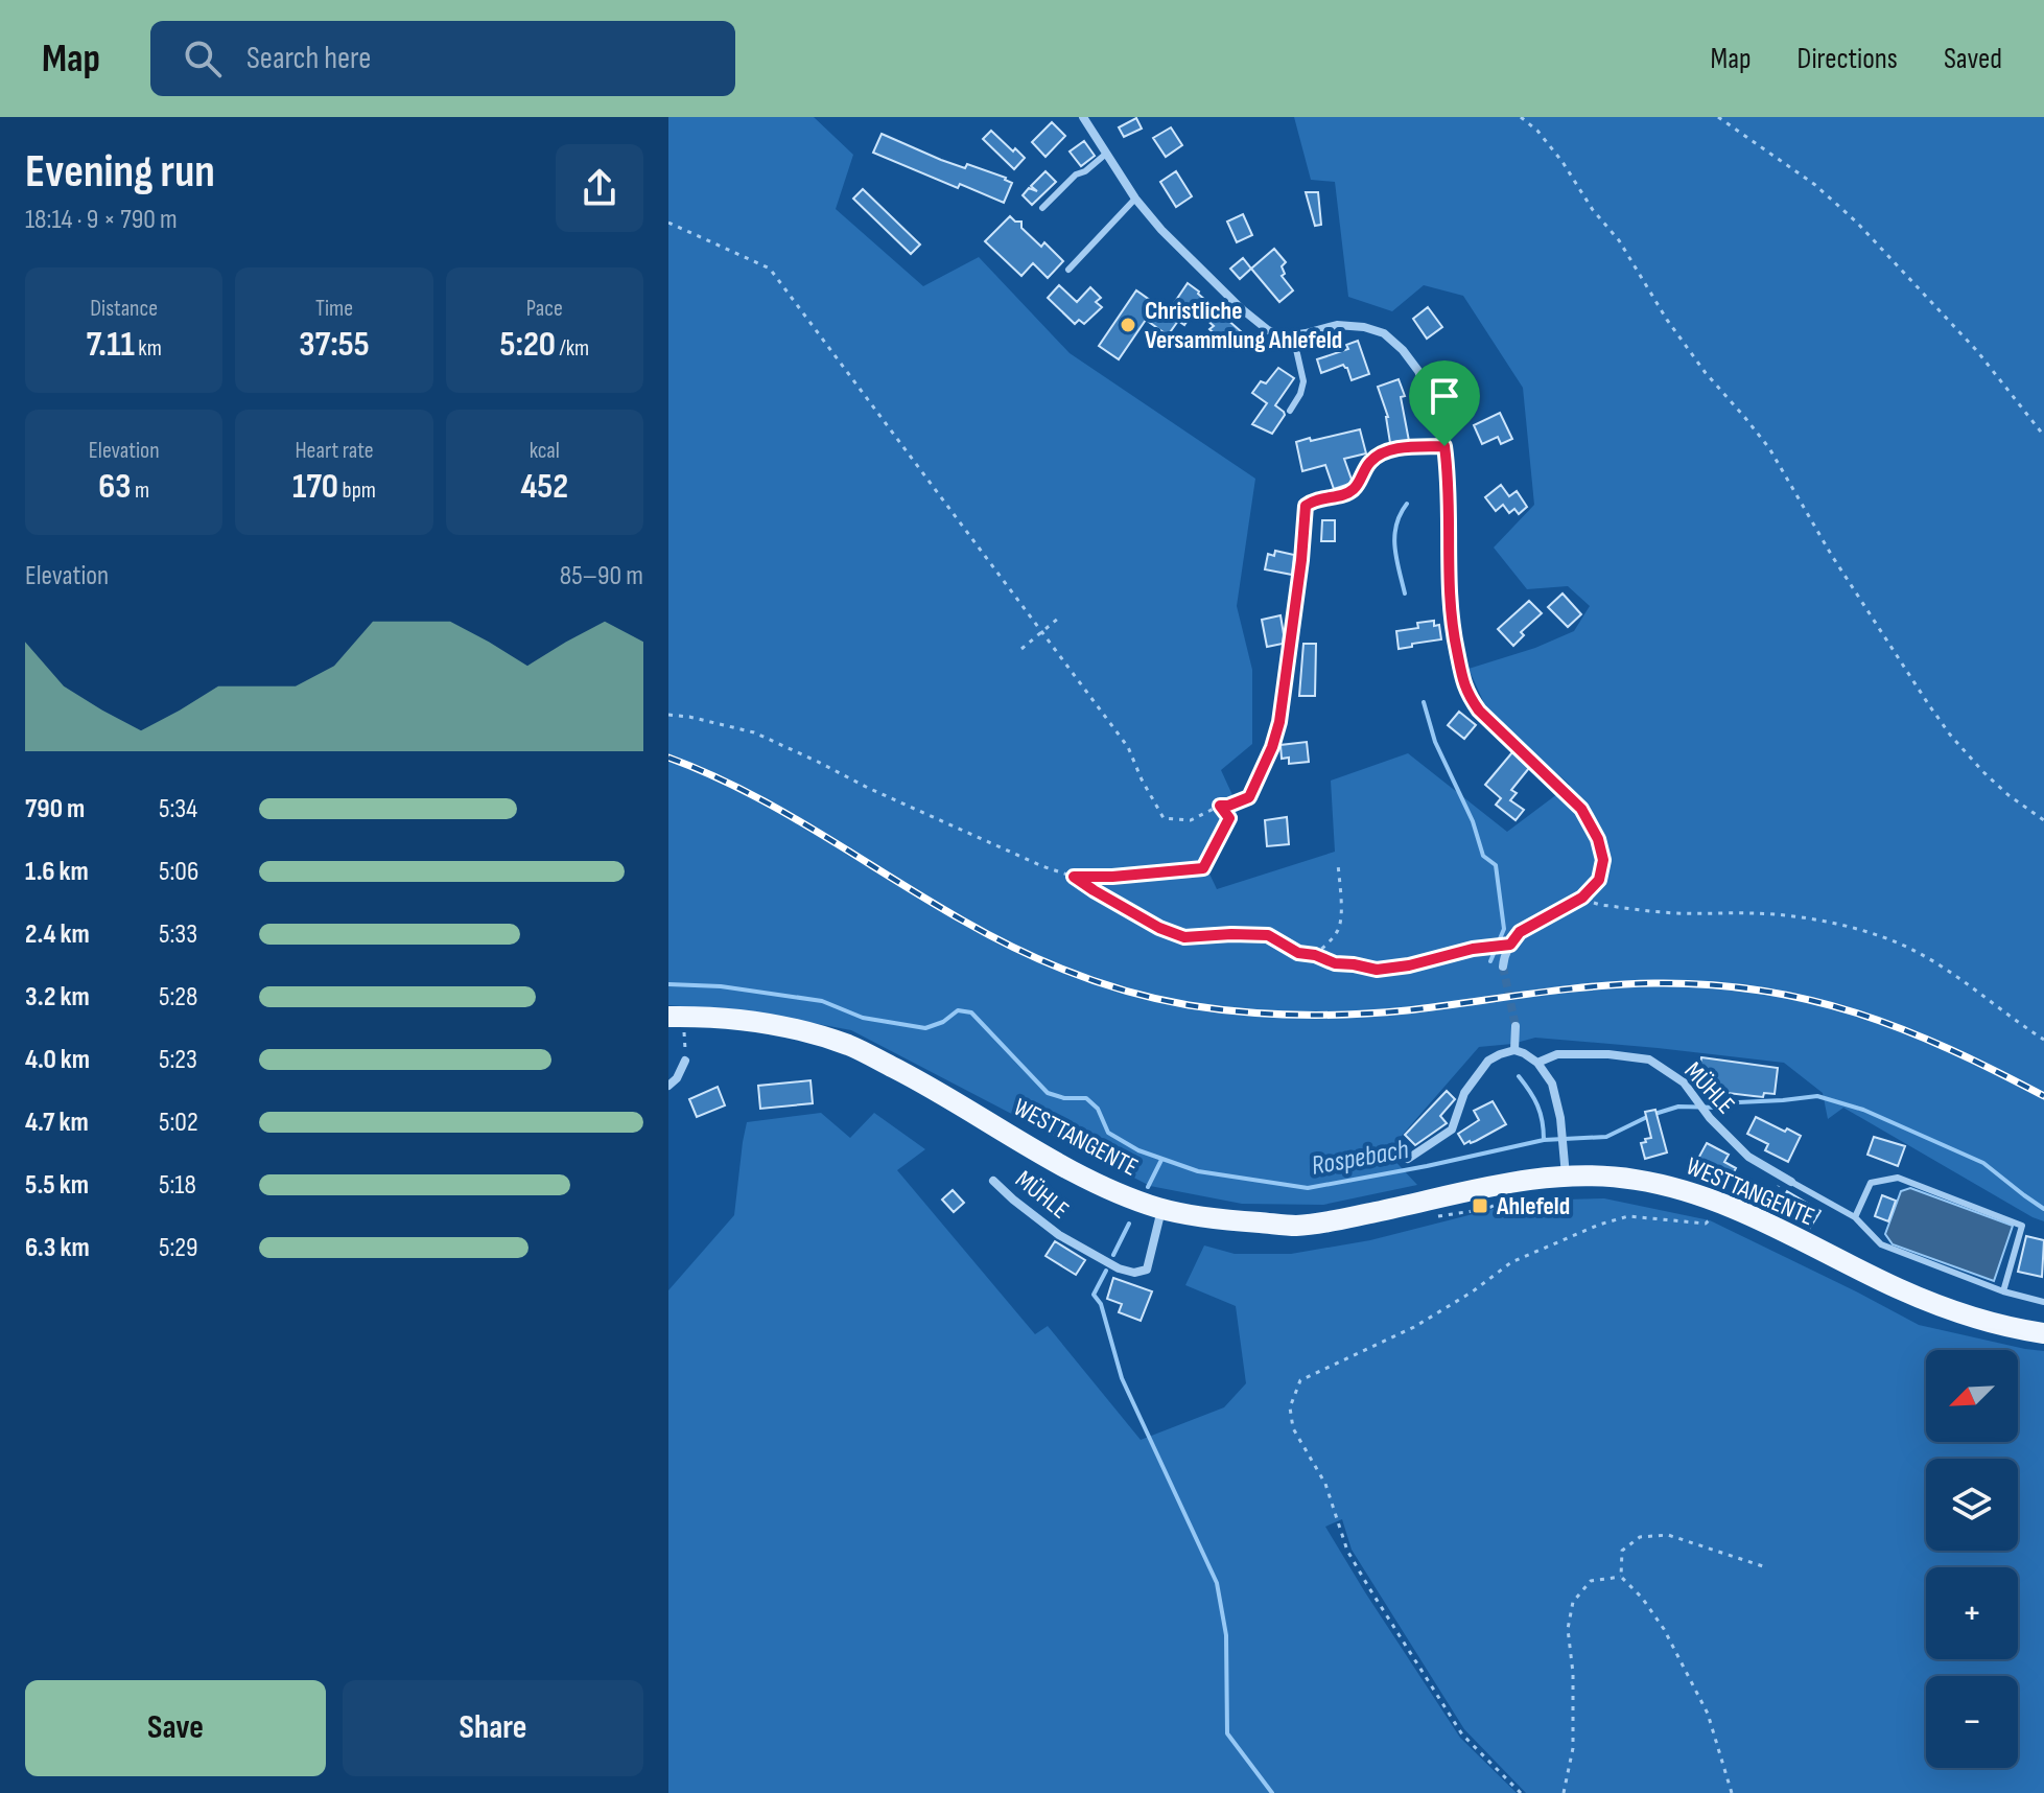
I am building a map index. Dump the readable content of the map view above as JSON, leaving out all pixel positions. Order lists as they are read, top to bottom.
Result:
{
  "streets": {
    "main road": ["WESTTANGENTE"],
    "street": ["MÜHLE"]
  },
  "crossings": [
    ["MÜHLE", "WESTTANGENTE"]
  ],
  "water": ["Rospebach"],
  "places": {
    "other": ["Christliche Versammlung Ahlefeld"],
    "transit": ["Ahlefeld"]
  },
  "north": "bottom left",
  "page": {
    "header": "Map",
    "search": "Search here",
    "nav": ["Map", "Directions", "Saved"],
    "heading": ["Evening run", "18:14 · 9 × 790 m"],
    "stats": [
      ["Distance", "7.11 km"],
      ["Time", "37:55"],
      ["Pace", "5:20 /km"],
      ["Elevation", "63 m"],
      ["Heart rate", "170 bpm"],
      ["kcal", "452"]
    ],
    "chart": ["Elevation", "85–90 m"],
    "list": [
      {
        "name": "790 m",
        "note": "5:34"
      },
      {
        "name": "1.6 km",
        "note": "5:06"
      },
      {
        "name": "2.4 km",
        "note": "5:33"
      },
      {
        "name": "3.2 km",
        "note": "5:28"
      },
      {
        "name": "4.0 km",
        "note": "5:23"
      },
      {
        "name": "4.7 km",
        "note": "5:02"
      },
      {
        "name": "5.5 km",
        "note": "5:18"
      },
      {
        "name": "6.3 km",
        "note": "5:29"
      }
    ],
    "map_buttons": ["+", "−"],
    "buttons": ["Save", "Share"]
  }
}
